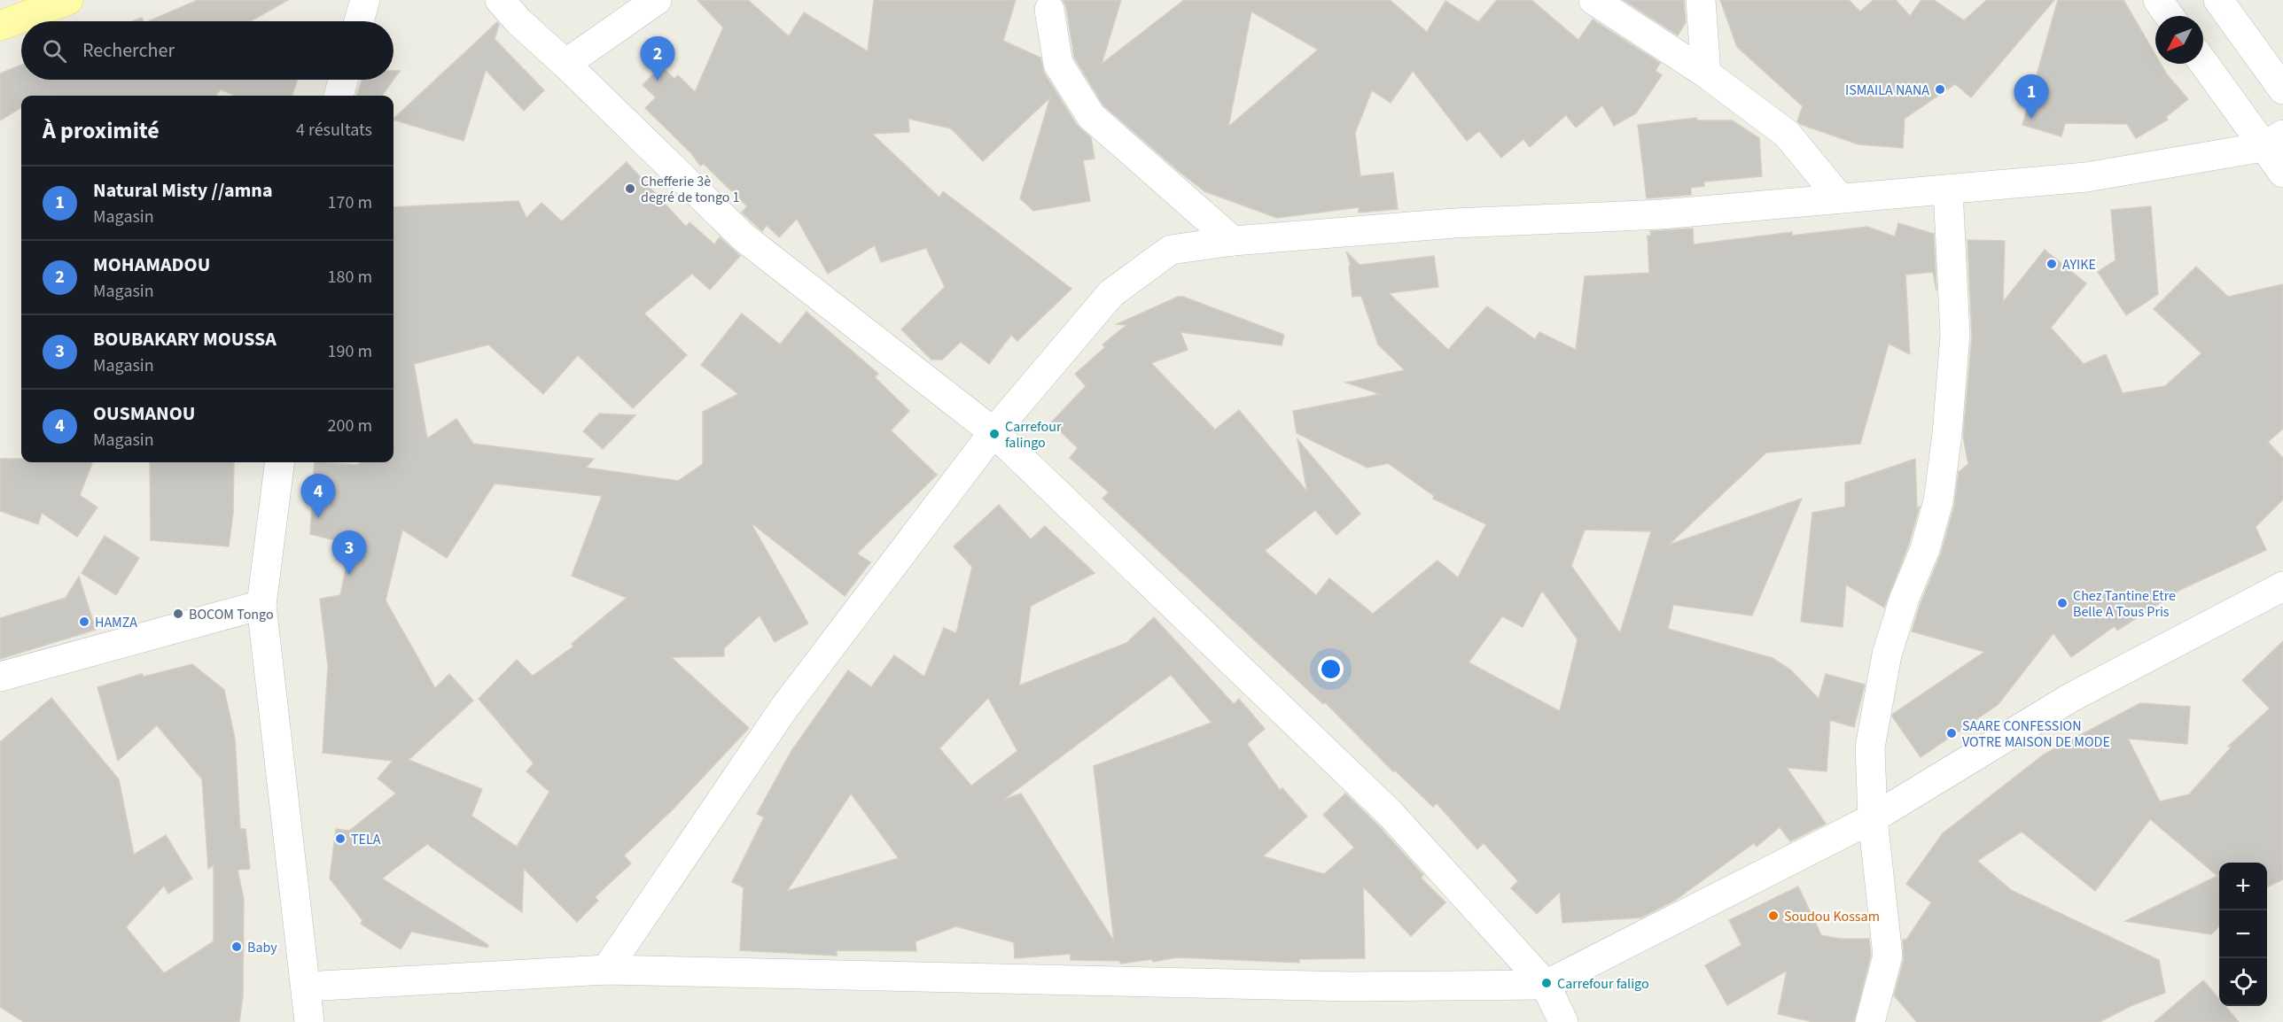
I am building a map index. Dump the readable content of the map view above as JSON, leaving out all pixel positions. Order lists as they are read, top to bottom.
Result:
{
  "places": [
    "ISMAILA NANA",
    "Chefferie 3è degré de tongo 1",
    "AYIKE",
    "Carrefour falingo",
    "Chez Tantine Etre Belle A Tous Pris",
    "BOCOM Tongo",
    "HAMZA",
    "SAARE CONFESSION VOTRE MAISON DE MODE",
    "TELA",
    "Soudou Kossam",
    "Baby",
    "Carrefour faligo"
  ],
  "north": "bottom left",
  "page": {
    "search": "Rechercher",
    "pins": [
      "2",
      "1",
      "4",
      "3"
    ],
    "heading": ["À proximité", "4 résultats"],
    "list": [
      {
        "mark": "1",
        "name": "Natural Misty //amna",
        "note": "Magasin",
        "value": "170 m"
      },
      {
        "mark": "2",
        "name": "MOHAMADOU",
        "note": "Magasin",
        "value": "180 m"
      },
      {
        "mark": "3",
        "name": "BOUBAKARY MOUSSA",
        "note": "Magasin",
        "value": "190 m"
      },
      {
        "mark": "4",
        "name": "OUSMANOU",
        "note": "Magasin",
        "value": "200 m"
      }
    ],
    "map_buttons": ["+", "−"]
  }
}
